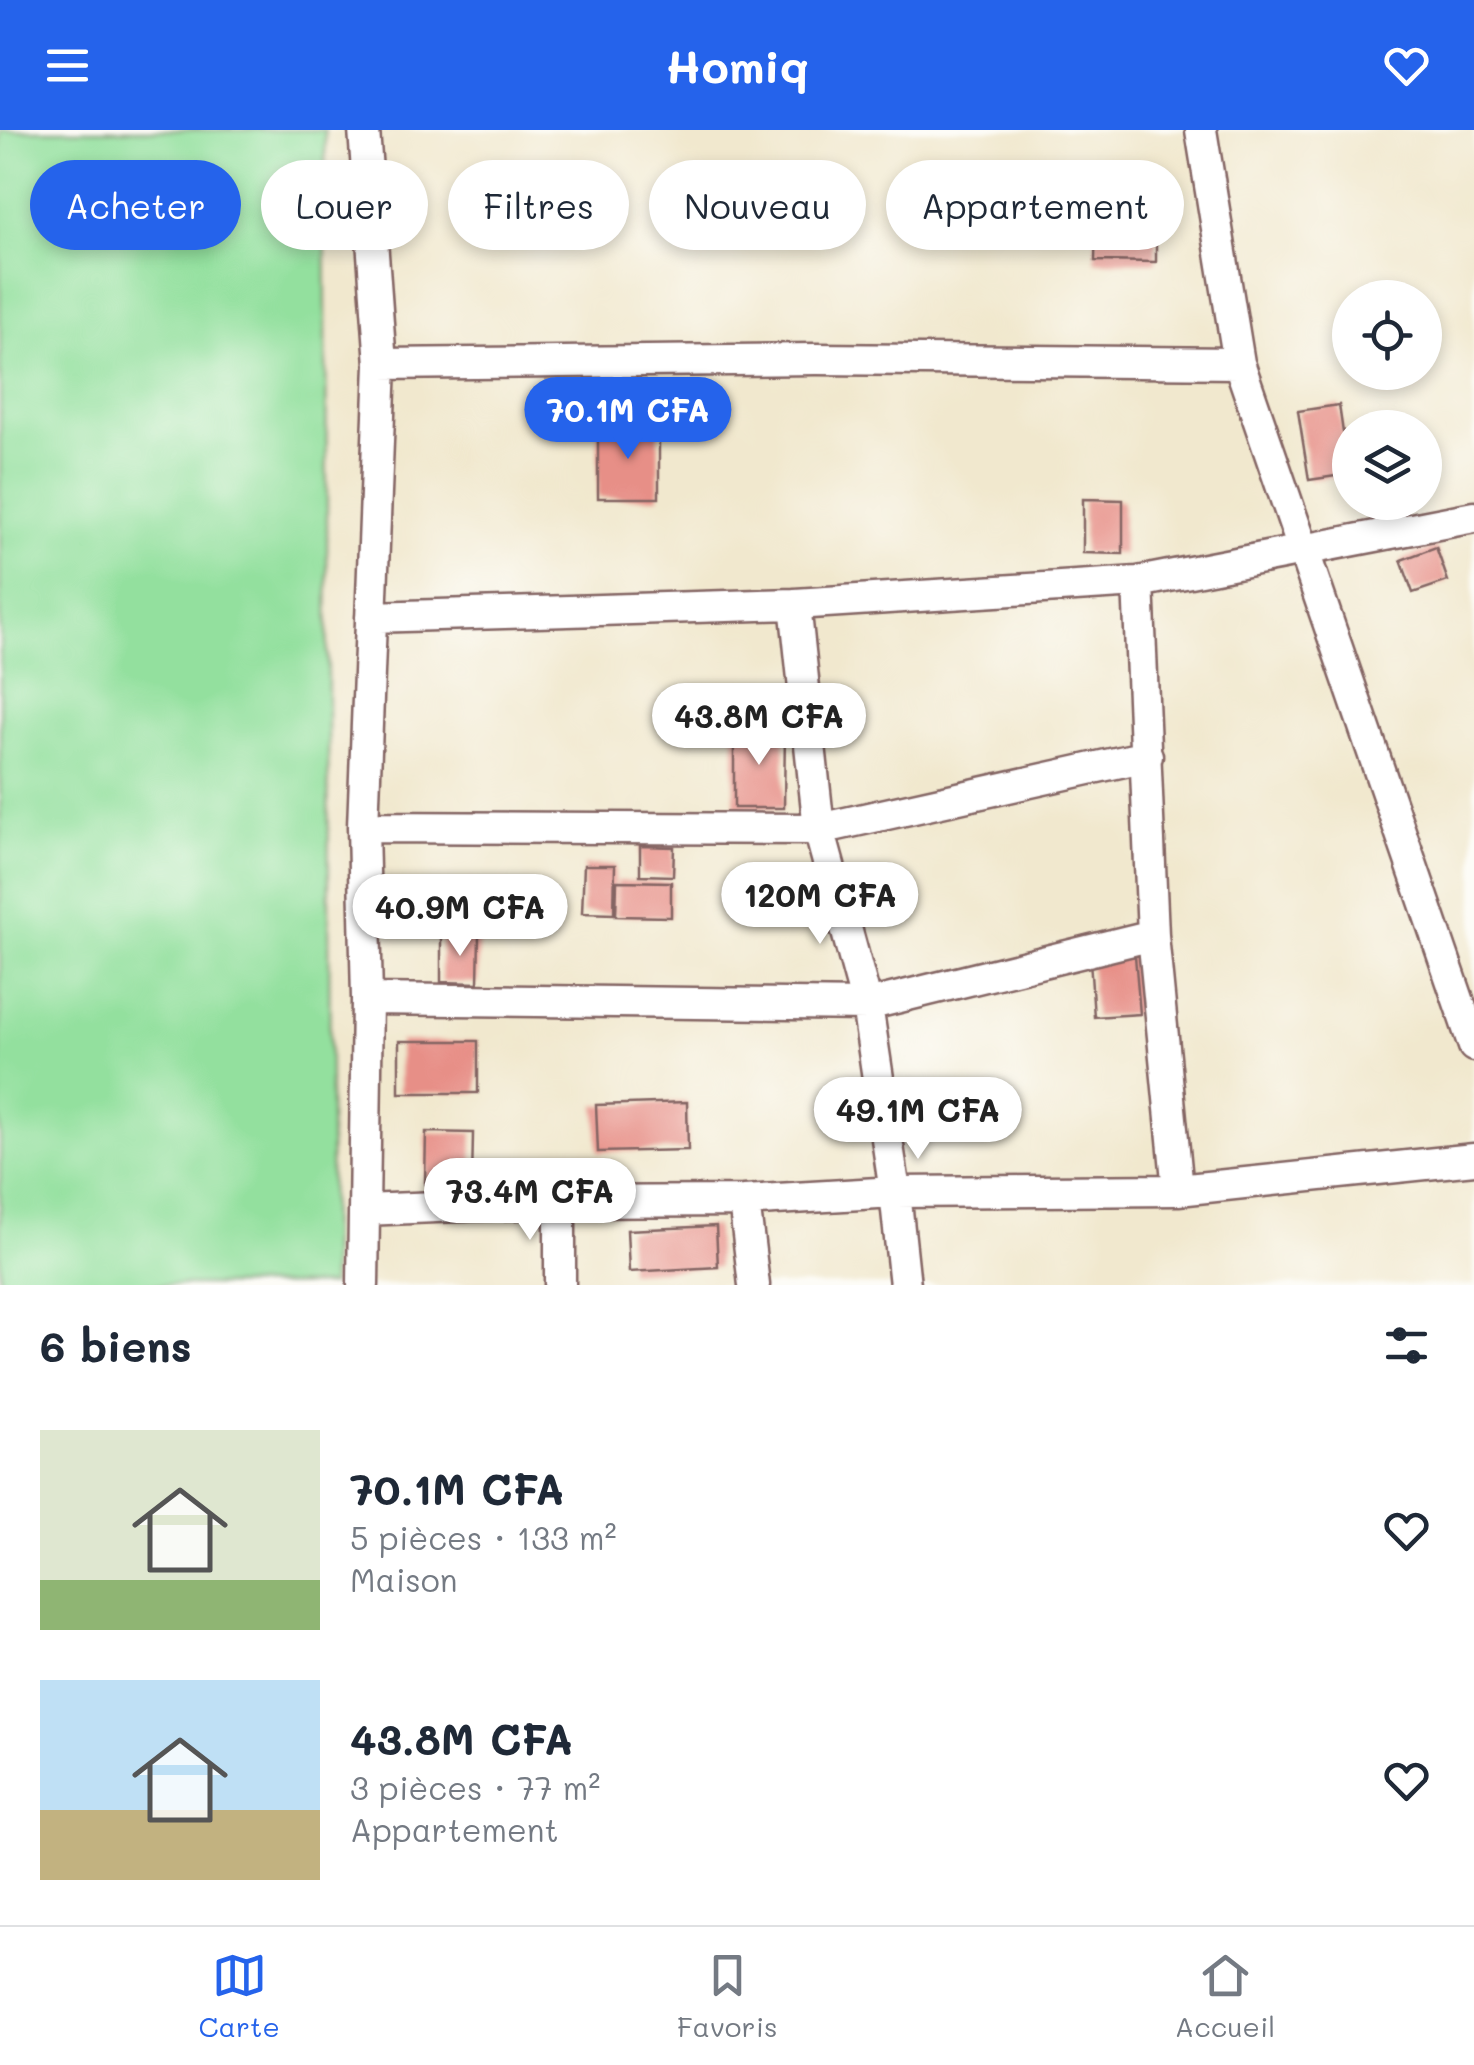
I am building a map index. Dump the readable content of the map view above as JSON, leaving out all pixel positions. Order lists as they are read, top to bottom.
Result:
{
  "page": {
    "header": "Homiq",
    "chip": [
      "Acheter",
      "Louer",
      "Filtres",
      "Nouveau",
      "Appartement"
    ],
    "price": [
      "70.1M CFA",
      "43.8M CFA",
      "120M CFA",
      "40.9M CFA",
      "49.1M CFA",
      "73.4M CFA"
    ],
    "heading": "6 biens",
    "list": [
      {
        "name": "70.1M CFA",
        "note": "5 pièces · 133 m² · Maison"
      },
      {
        "name": "43.8M CFA",
        "note": "3 pièces · 77 m² · Appartement"
      }
    ],
    "tabs": ["Carte", "Favoris", "Accueil"]
  }
}
